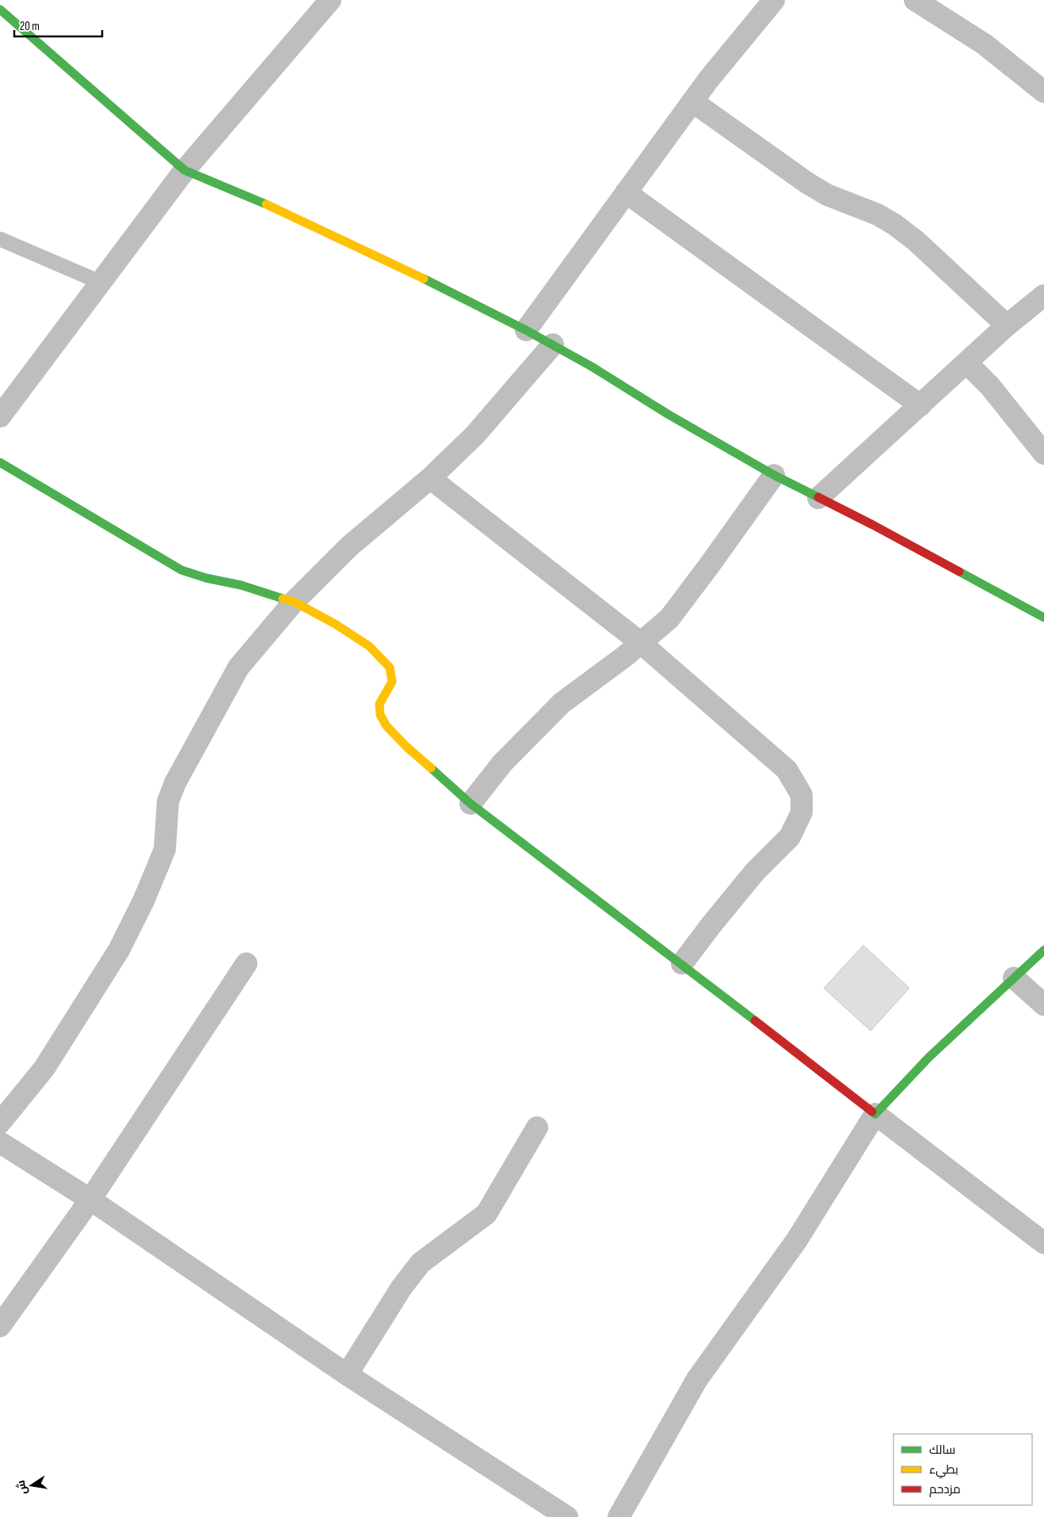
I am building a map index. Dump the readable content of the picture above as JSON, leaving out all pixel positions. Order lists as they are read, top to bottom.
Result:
{
  "legend": ["سالك", "بطيء", "مزدحم"],
  "scale_bar": "20 m",
  "north": "left"
}
